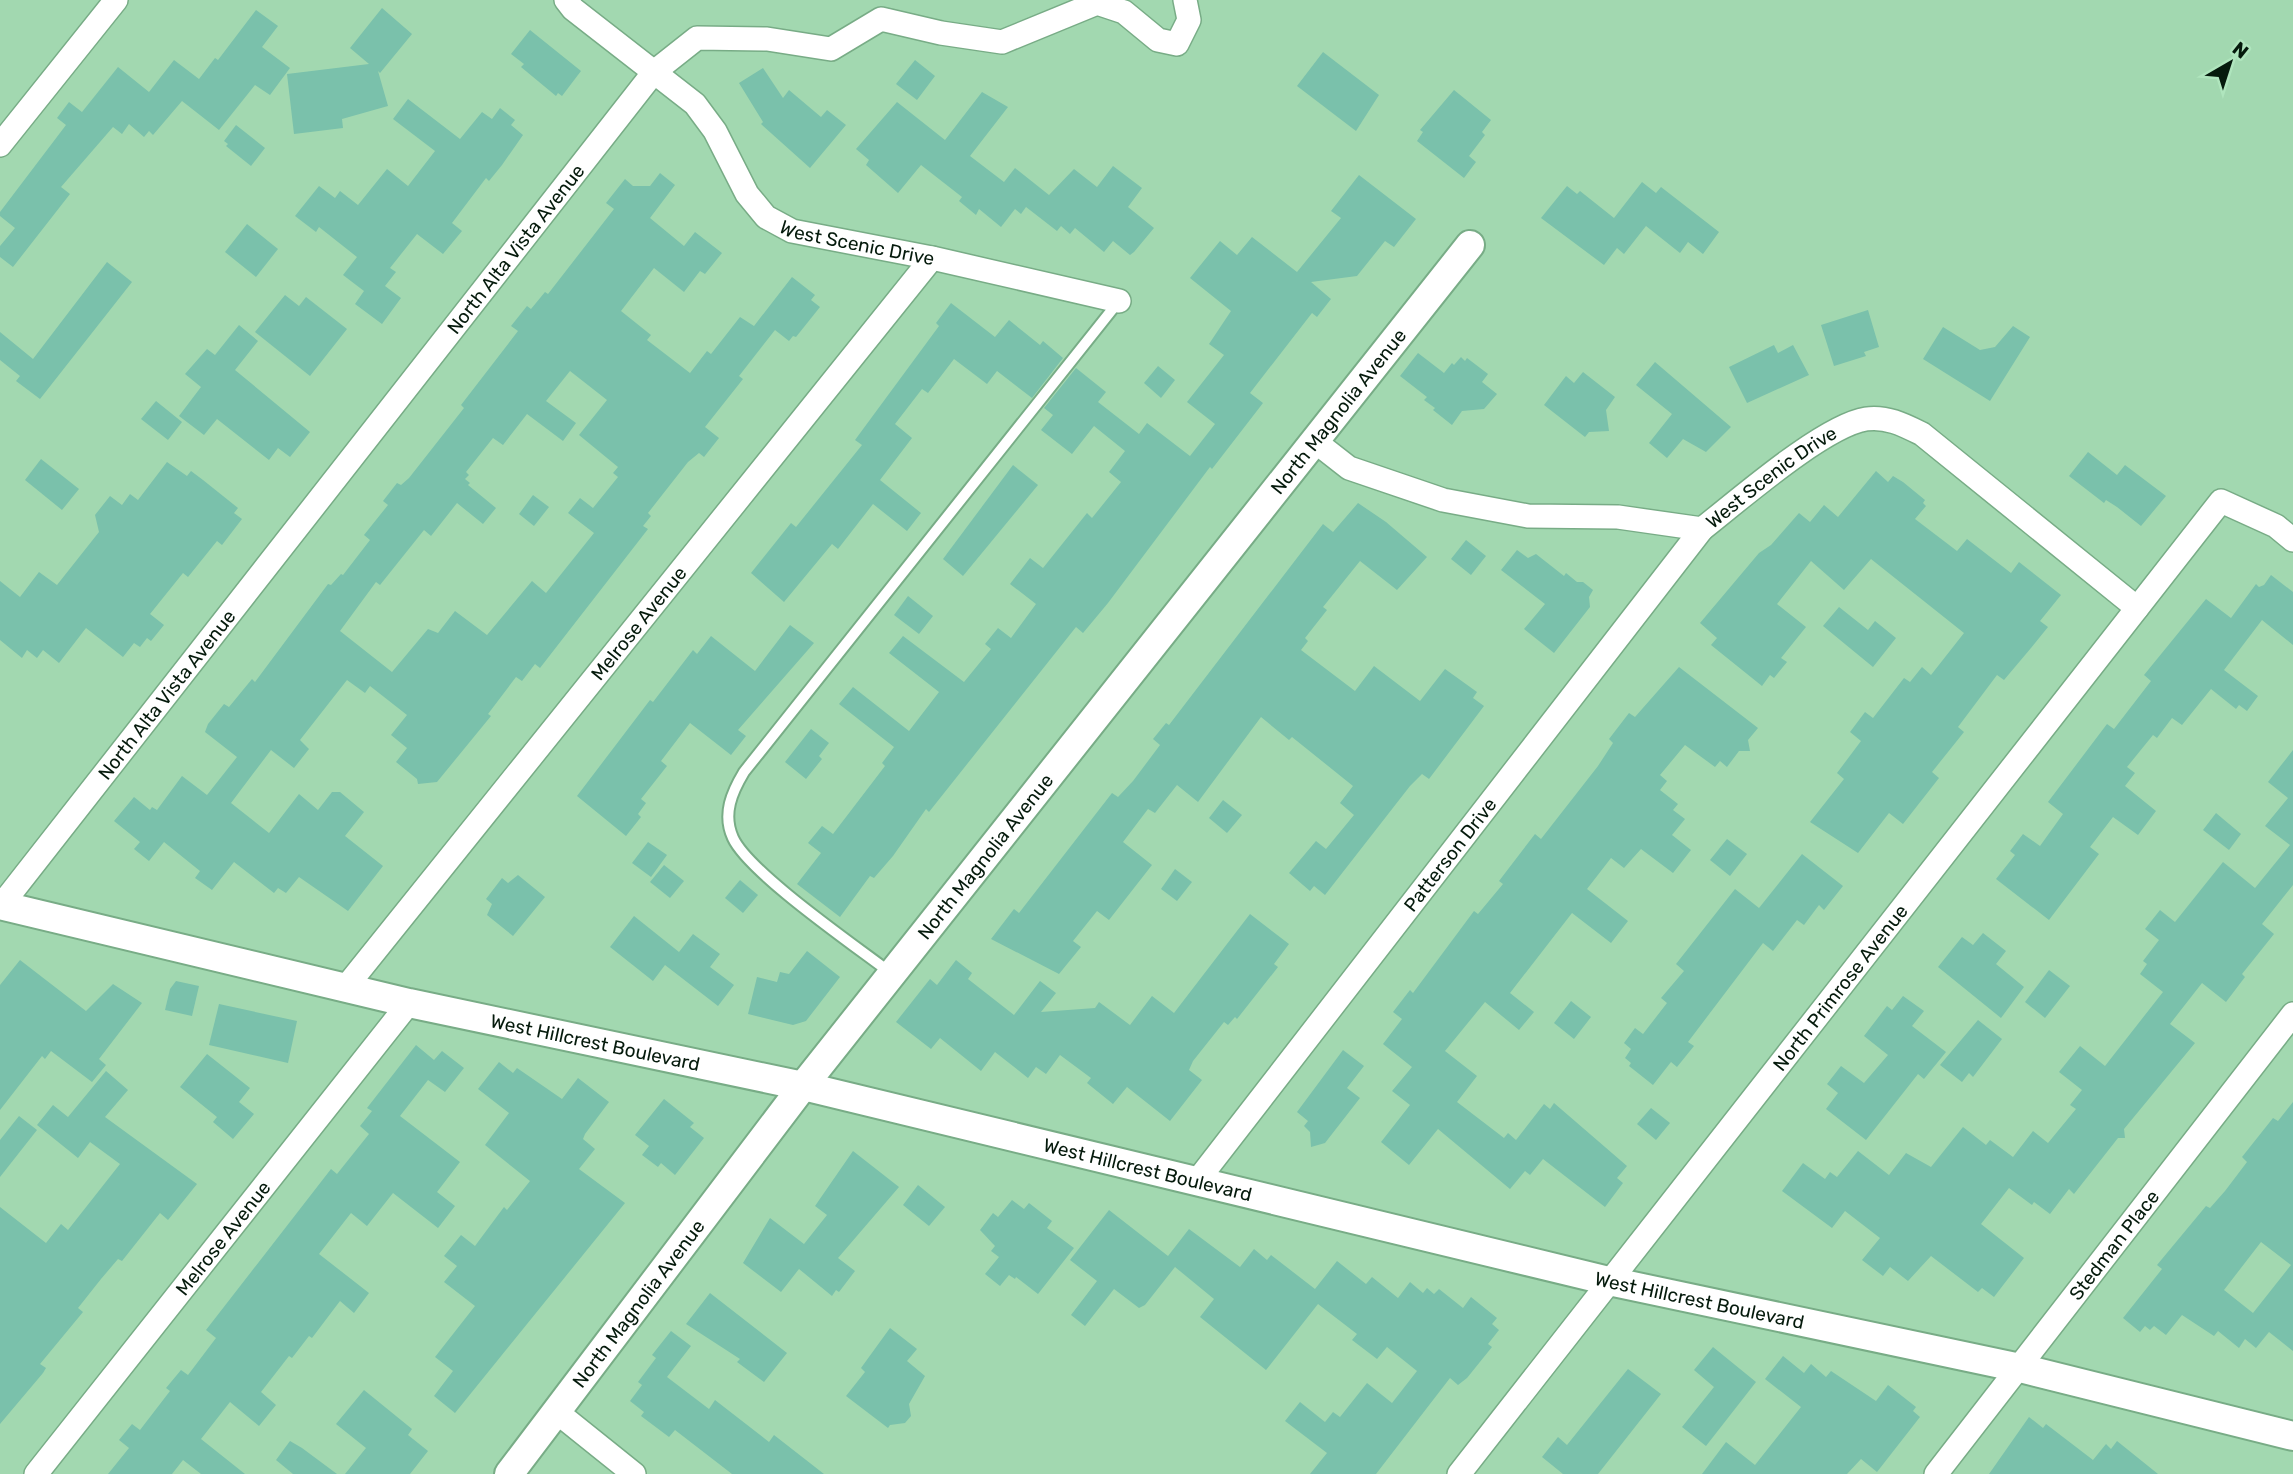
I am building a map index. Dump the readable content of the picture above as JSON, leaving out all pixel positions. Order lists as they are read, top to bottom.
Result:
{
  "streets": {
    "street": [
      "West Scenic Drive",
      "North Alta Vista Avenue",
      "North Magnolia Avenue",
      "Melrose Avenue",
      "Patterson Drive",
      "North Primrose Avenue",
      "West Hillcrest Boulevard",
      "Stedman Place"
    ]
  },
  "crossings": [
    ["West Scenic Drive", "North Alta Vista Avenue"],
    ["West Scenic Drive", "North Magnolia Avenue"],
    ["West Scenic Drive", "Melrose Avenue"],
    ["West Scenic Drive", "Patterson Drive"],
    ["West Scenic Drive", "North Primrose Avenue"],
    ["North Alta Vista Avenue", "West Hillcrest Boulevard"],
    ["North Magnolia Avenue", "West Hillcrest Boulevard"],
    ["Melrose Avenue", "West Hillcrest Boulevard"],
    ["Patterson Drive", "West Hillcrest Boulevard"],
    ["North Primrose Avenue", "West Hillcrest Boulevard"],
    ["West Hillcrest Boulevard", "Stedman Place"]
  ],
  "north": "top right"
}
